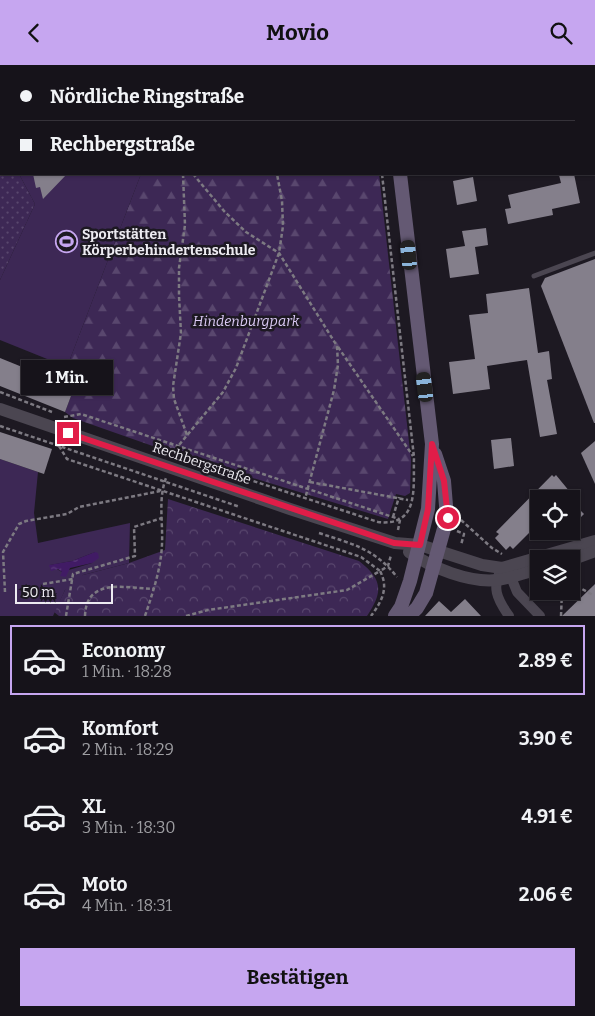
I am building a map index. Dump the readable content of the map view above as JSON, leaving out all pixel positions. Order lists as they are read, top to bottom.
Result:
{
  "streets": {
    "street": ["Rechbergstraße"]
  },
  "parks": ["Hindenburgpark"],
  "places": {
    "sports": ["Sportstätten Körperbehindertenschule"]
  },
  "scale_bar": "50 m",
  "page": {
    "header": "Movio",
    "banner": ["Nördliche Ringstraße", "Rechbergstraße"],
    "bubble": "1 Min.",
    "scale": "50 m",
    "list": [
      {
        "name": "Economy",
        "note": "1 Min. · 18:28",
        "value": "2.89 €"
      },
      {
        "name": "Komfort",
        "note": "2 Min. · 18:29",
        "value": "3.90 €"
      },
      {
        "name": "XL",
        "note": "3 Min. · 18:30",
        "value": "4.91 €"
      },
      {
        "name": "Moto",
        "note": "4 Min. · 18:31",
        "value": "2.06 €"
      }
    ],
    "buttons": "Bestätigen"
  }
}
